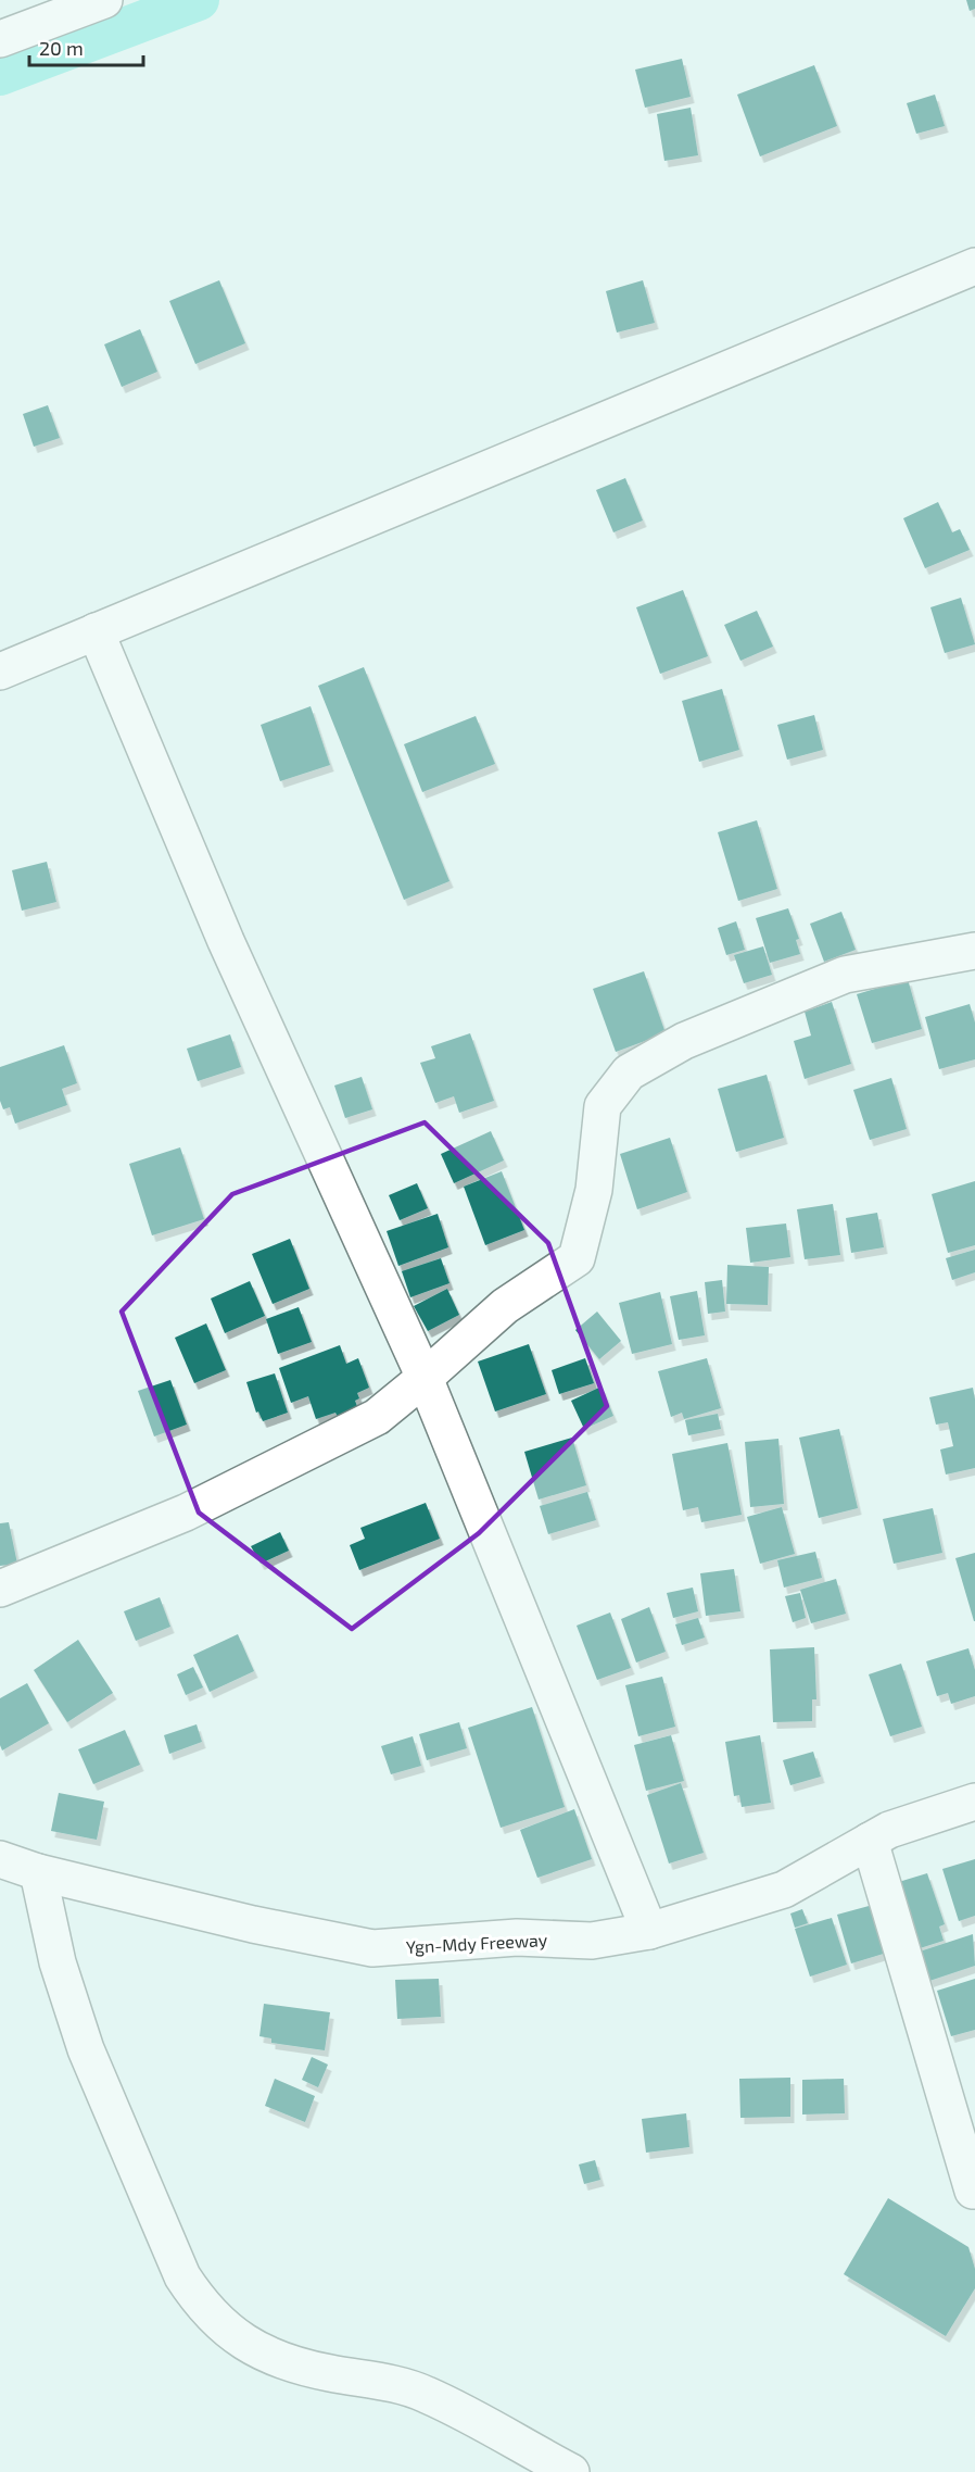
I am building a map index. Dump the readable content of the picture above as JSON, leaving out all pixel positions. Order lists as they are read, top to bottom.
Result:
{
  "streets": {
    "street": ["Ygn-Mdy Freeway"]
  },
  "scale_bar": "20 m"
}
